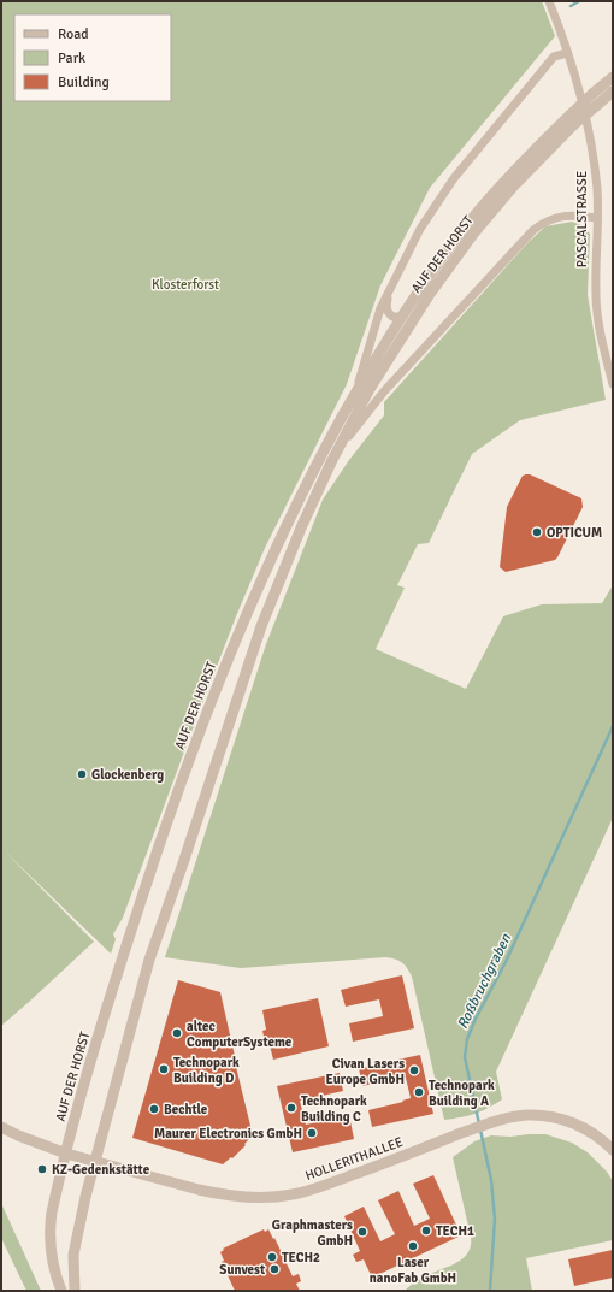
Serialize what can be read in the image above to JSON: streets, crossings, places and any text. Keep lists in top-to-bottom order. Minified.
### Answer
{"streets":{"street":["PASCALSTRASSE","AUF DER HORST","HOLLERITHALLEE"]},"crossings":[["PASCALSTRASSE","AUF DER HORST"],["AUF DER HORST","HOLLERITHALLEE"]],"water":["Roßbruchgraben"],"parks":["Klosterforst"],"places":["OPTICUM","Glockenberg","altec ComputerSysteme","Technopark Building D","Civan Lasers Europe GmbH","Technopark Building A","Technopark Building C","Bechtle","Maurer Electronics GmbH","KZ-Gedenkstätte","TECH1","Graphmasters GmbH","Laser nanoFab GmbH","TECH2","Sunvest"],"legend":["Road","Park","Building"]}
